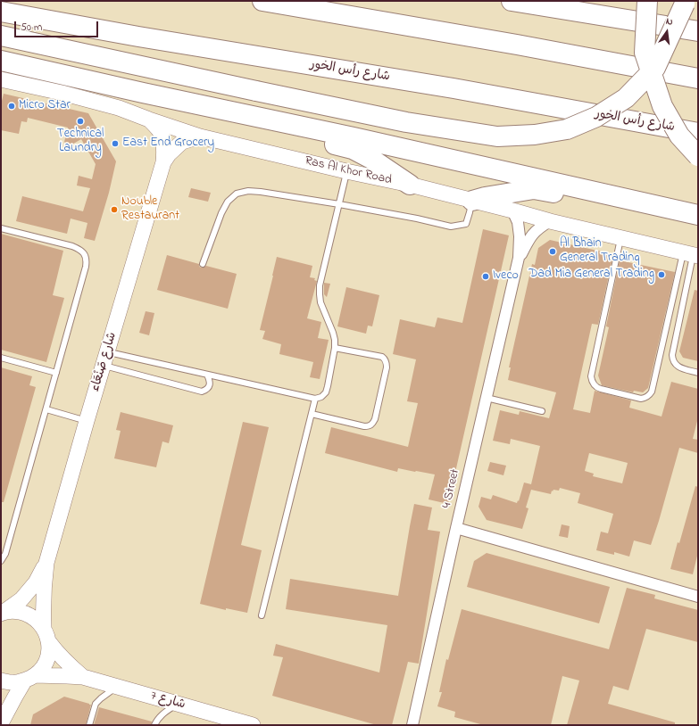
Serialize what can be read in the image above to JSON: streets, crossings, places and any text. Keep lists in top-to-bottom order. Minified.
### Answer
{"streets":{"highway":["شارع رأس الخور"],"street":["Ras Al Khor Road","شارع صَنْعَاء","4 Street","شارع 7"]},"crossings":[["Ras Al Khor Road","شارع صَنْعَاء"],["Ras Al Khor Road","4 Street"],["شارع صَنْعَاء","شارع 7"]],"places":["Micro Star","Technical Laundry","East End Grocery","Nouble Restaurant","Al Bhain General Trading","Dad Mia General Trading","Iveco"],"scale_bar":"50 m","north":"top"}
